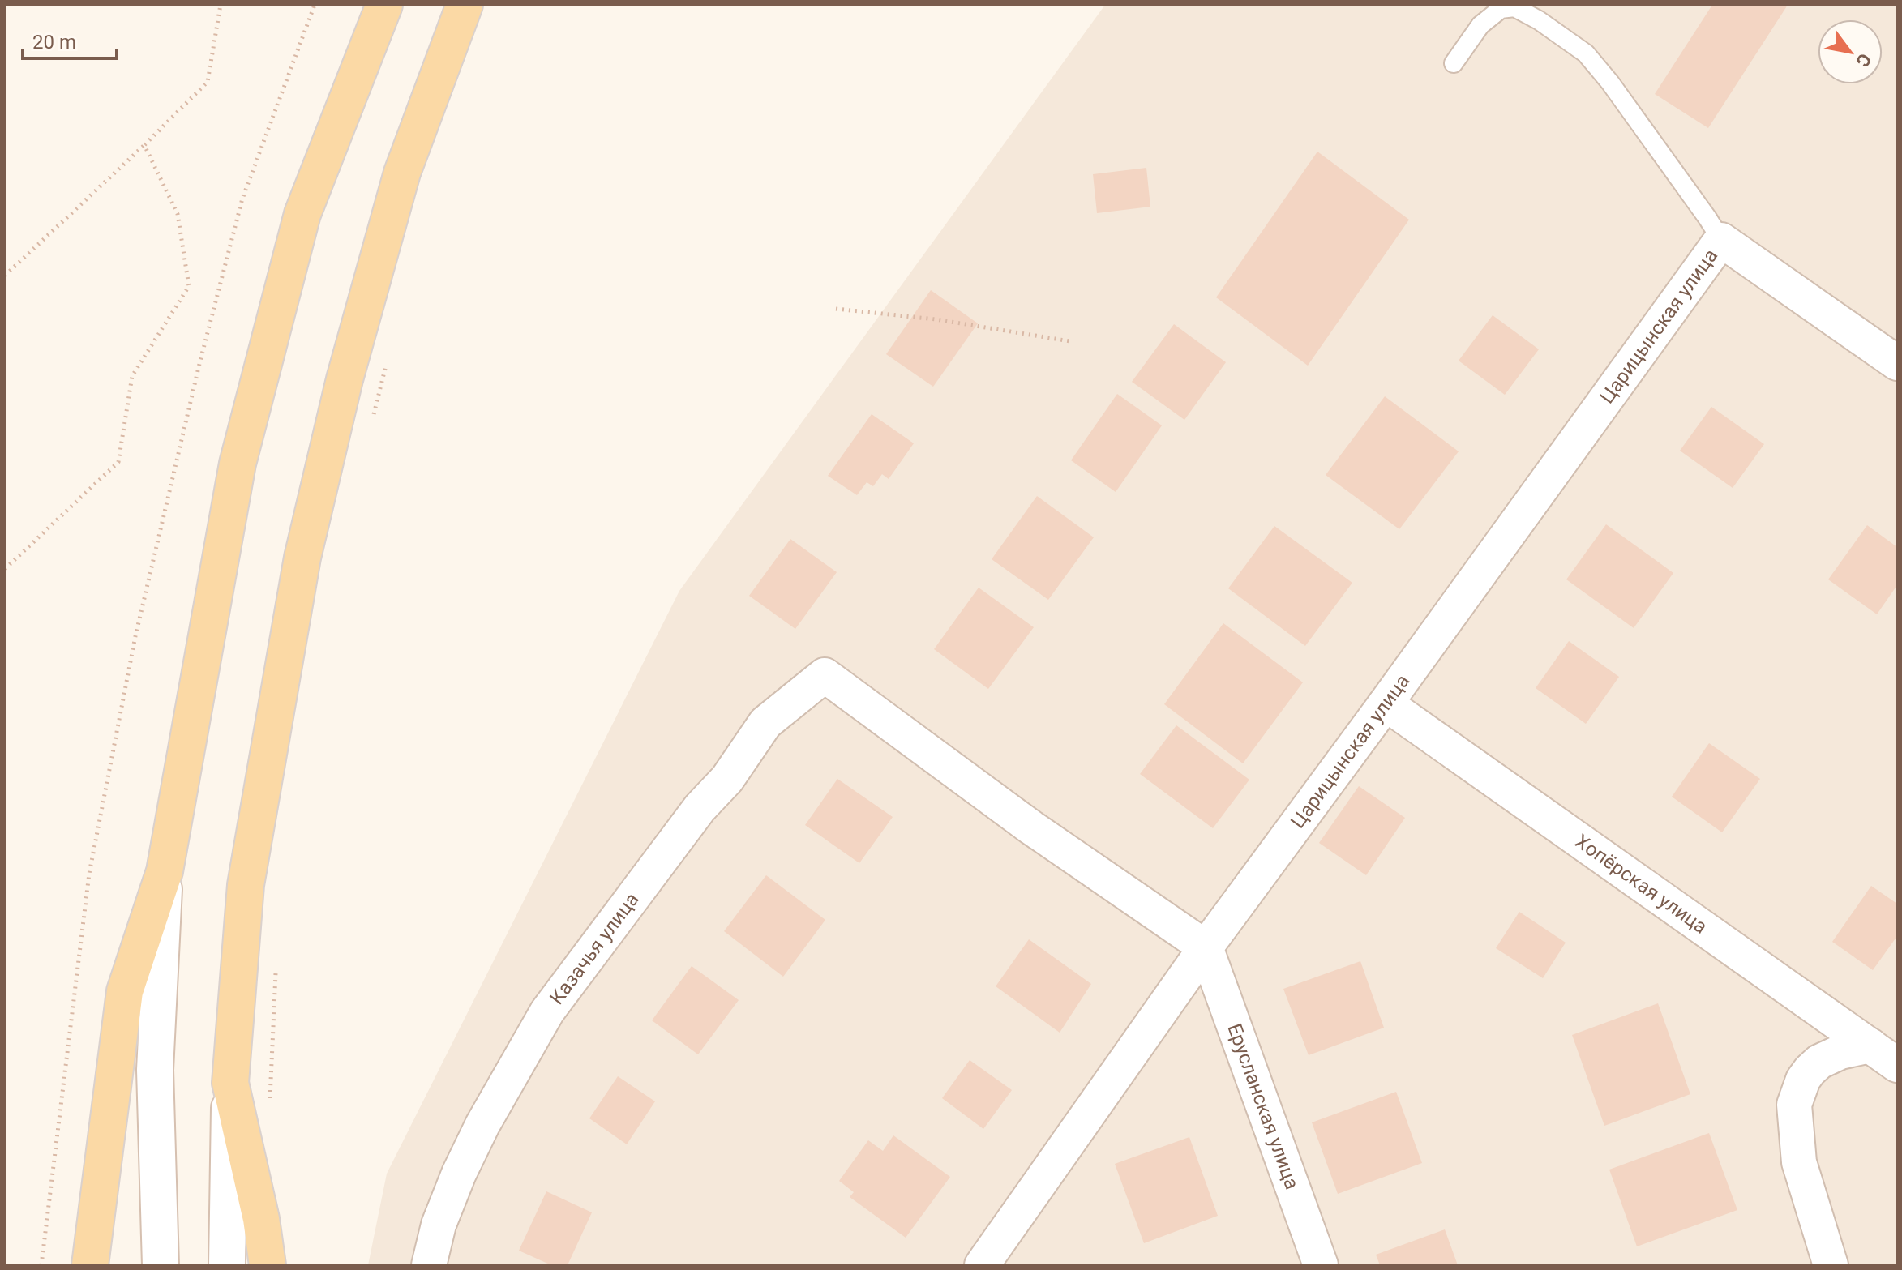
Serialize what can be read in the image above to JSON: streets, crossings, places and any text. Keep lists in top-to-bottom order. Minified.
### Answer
{"streets":{"street":["Царицынская улица","Хопёрская улица","Казачья улица","Ерусланская улица"]},"crossings":[["Царицынская улица","Хопёрская улица"],["Царицынская улица","Казачья улица"],["Царицынская улица","Ерусланская улица"],["Казачья улица","Ерусланская улица"]],"scale_bar":"20 m","north":"bottom right"}
